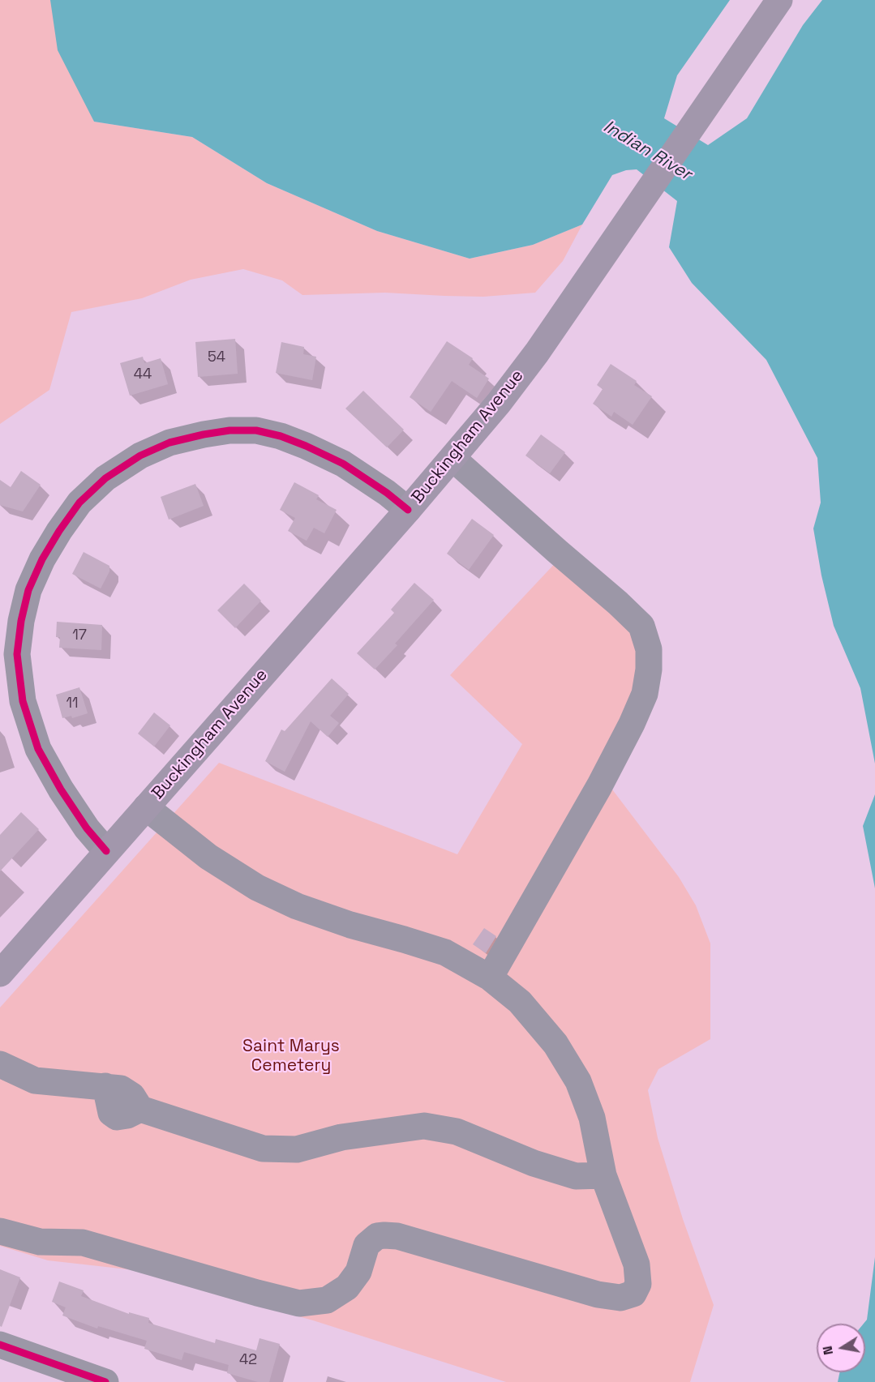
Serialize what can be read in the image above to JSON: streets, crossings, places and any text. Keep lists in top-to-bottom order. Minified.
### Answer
{"streets":{"main road":["Buckingham Avenue"]},"water":["Indian River"],"parks":["Saint Marys Cemetery"],"house_numbers":["54","44","17","11","42"],"north":"left"}
